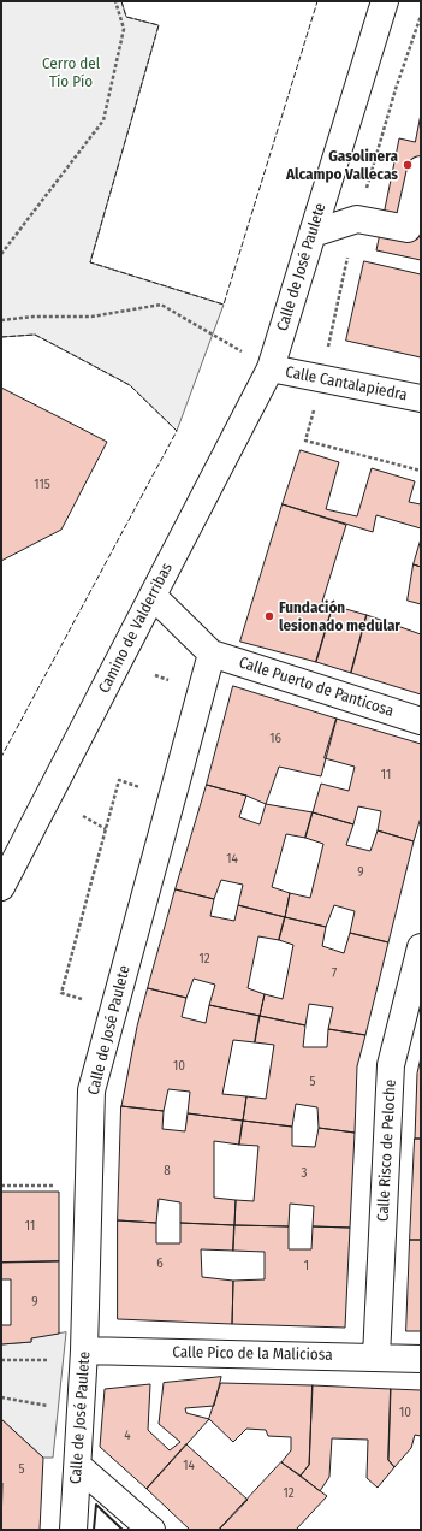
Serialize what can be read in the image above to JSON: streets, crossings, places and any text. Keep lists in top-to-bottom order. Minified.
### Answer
{"streets":{"street":["Calle de José Paulete","Calle Cantalapiedra","Camino de Valderribas","Calle Puerto de Panticosa","Calle Risco de Peloche","Calle Pico de la Maliciosa"]},"crossings":[["Calle de José Paulete","Calle Cantalapiedra"],["Calle de José Paulete","Camino de Valderribas"],["Calle de José Paulete","Calle Puerto de Panticosa"],["Calle de José Paulete","Calle Pico de la Maliciosa"],["Calle Cantalapiedra","Camino de Valderribas"],["Calle Risco de Peloche","Calle Pico de la Maliciosa"]],"parks":["Cerro del Tío Pío"],"places":["Gasolinera Alcampo Vallecas","Fundación lesionado medular"],"house_numbers":["115","16","11","14","9","12","7","10","5","8","3","11","6","1","9","10","4","14","5","12"]}
